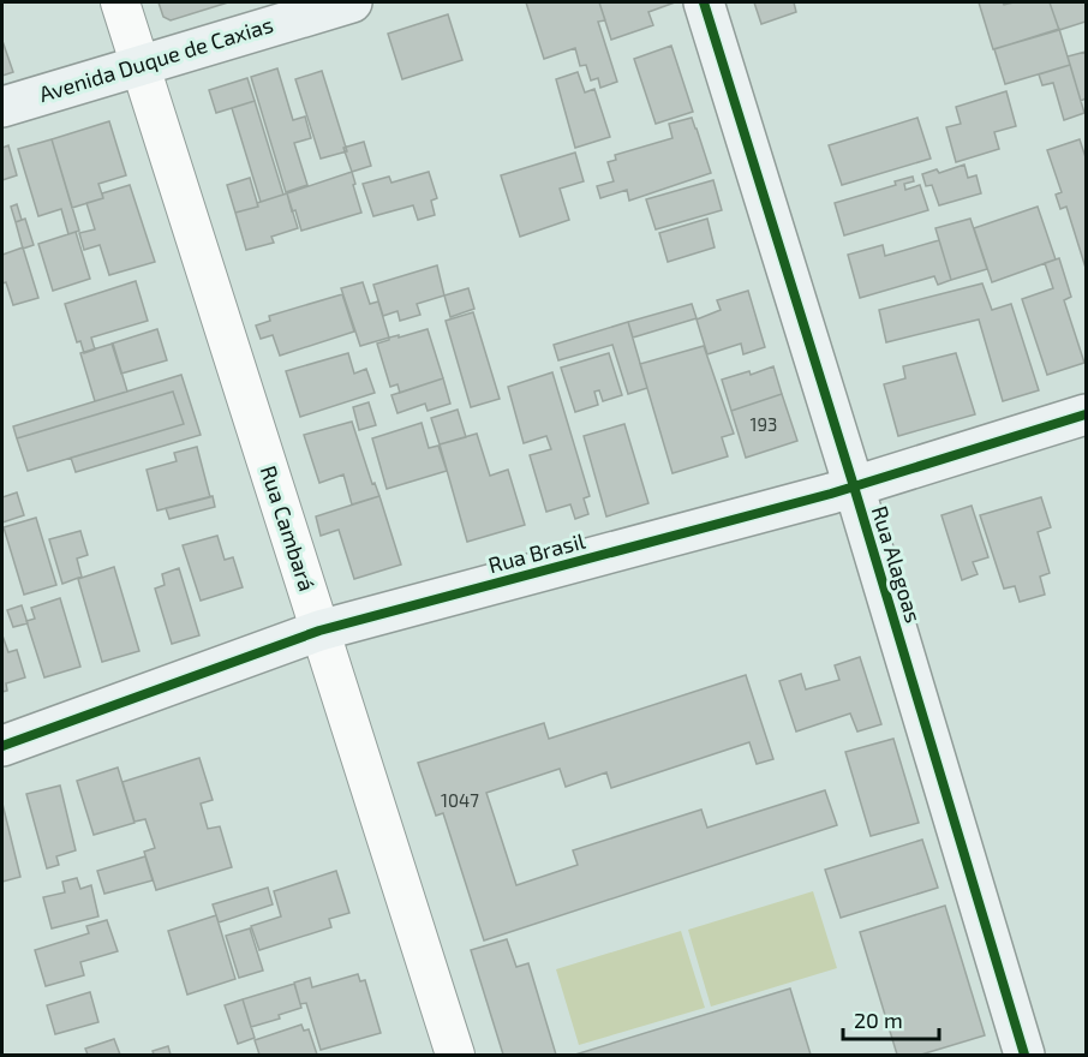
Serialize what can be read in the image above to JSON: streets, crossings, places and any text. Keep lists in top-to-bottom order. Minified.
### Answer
{"streets":{"street":["Avenida Duque de Caxias","Rua Cambará","Rua Brasil","Rua Alagoas"]},"crossings":[["Avenida Duque de Caxias","Rua Cambará"],["Rua Cambará","Rua Brasil"],["Rua Brasil","Rua Alagoas"]],"house_numbers":["193","1047"],"scale_bar":"20 m"}
